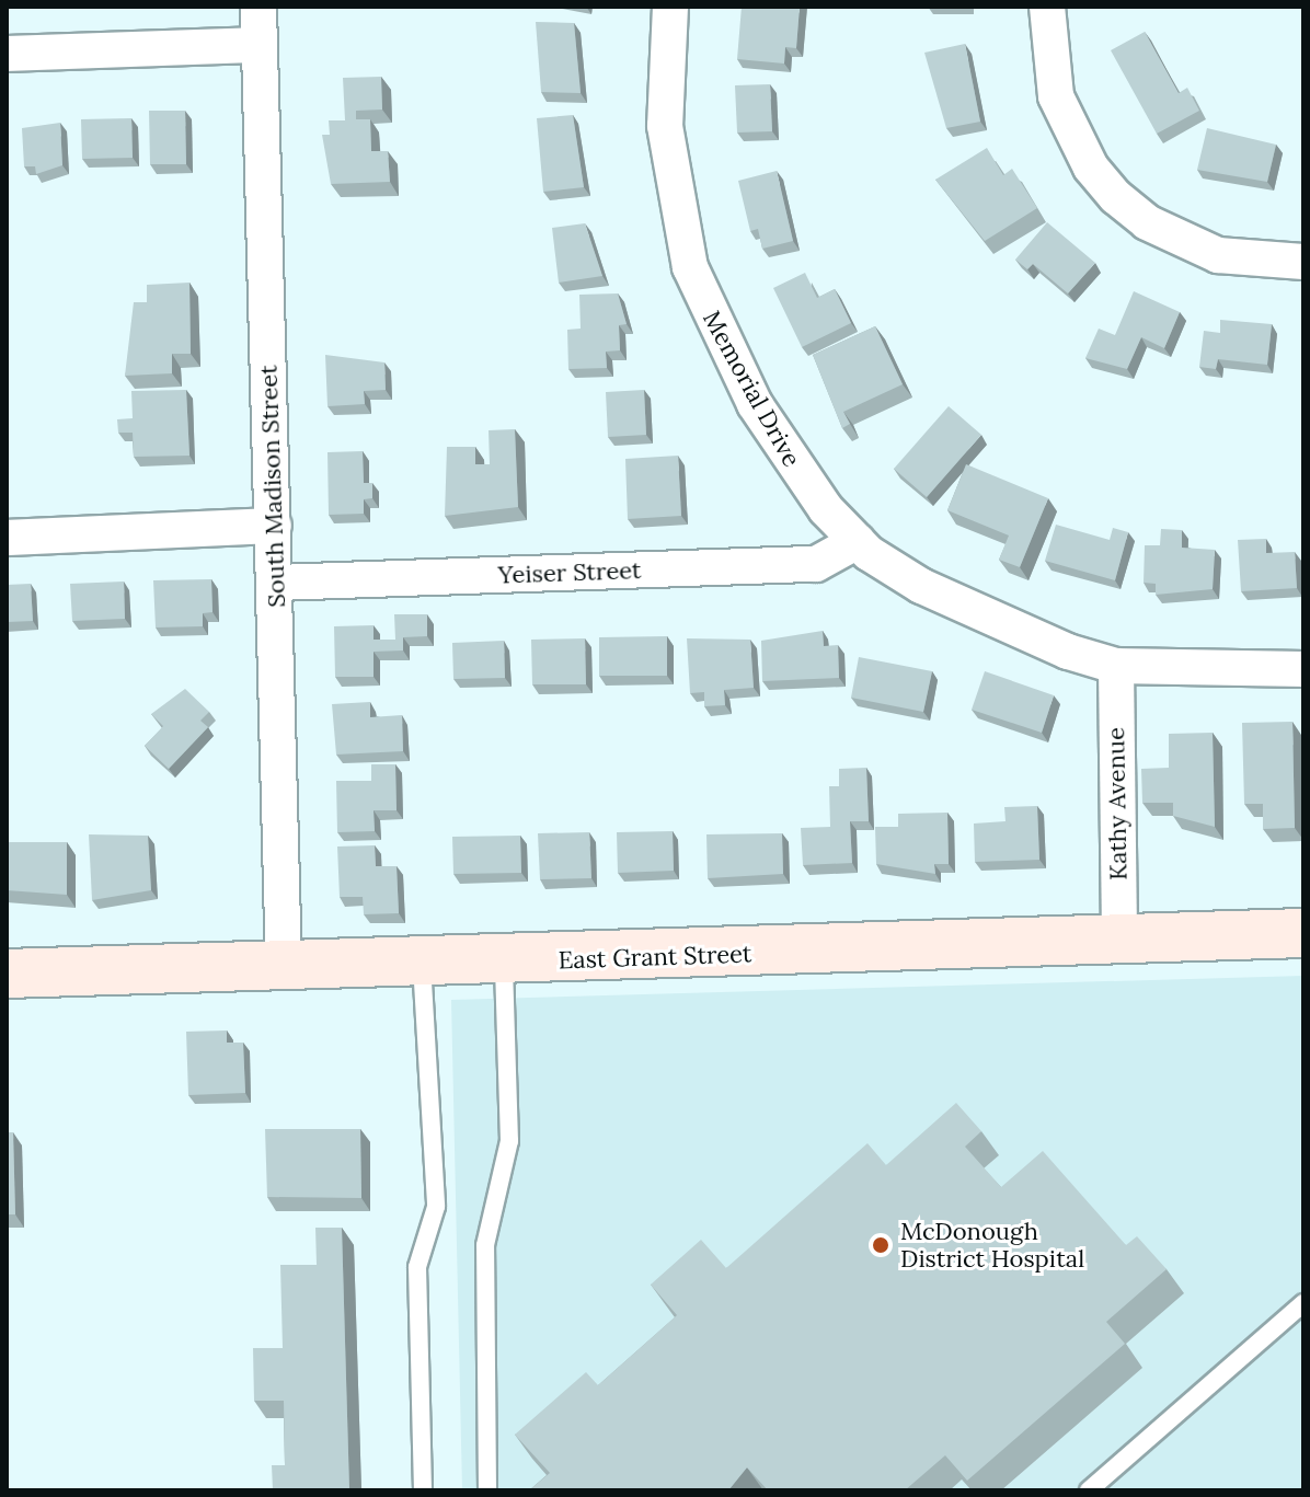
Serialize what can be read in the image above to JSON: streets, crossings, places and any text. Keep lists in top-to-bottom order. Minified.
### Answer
{"streets":{"main road":["East Grant Street"],"street":["Memorial Drive","South Madison Street","Yeiser Street","Kathy Avenue"]},"crossings":[["Memorial Drive","Yeiser Street"],["Memorial Drive","Kathy Avenue"],["South Madison Street","Yeiser Street"],["South Madison Street","East Grant Street"],["Kathy Avenue","East Grant Street"]],"places":["McDonough District Hospital"]}
